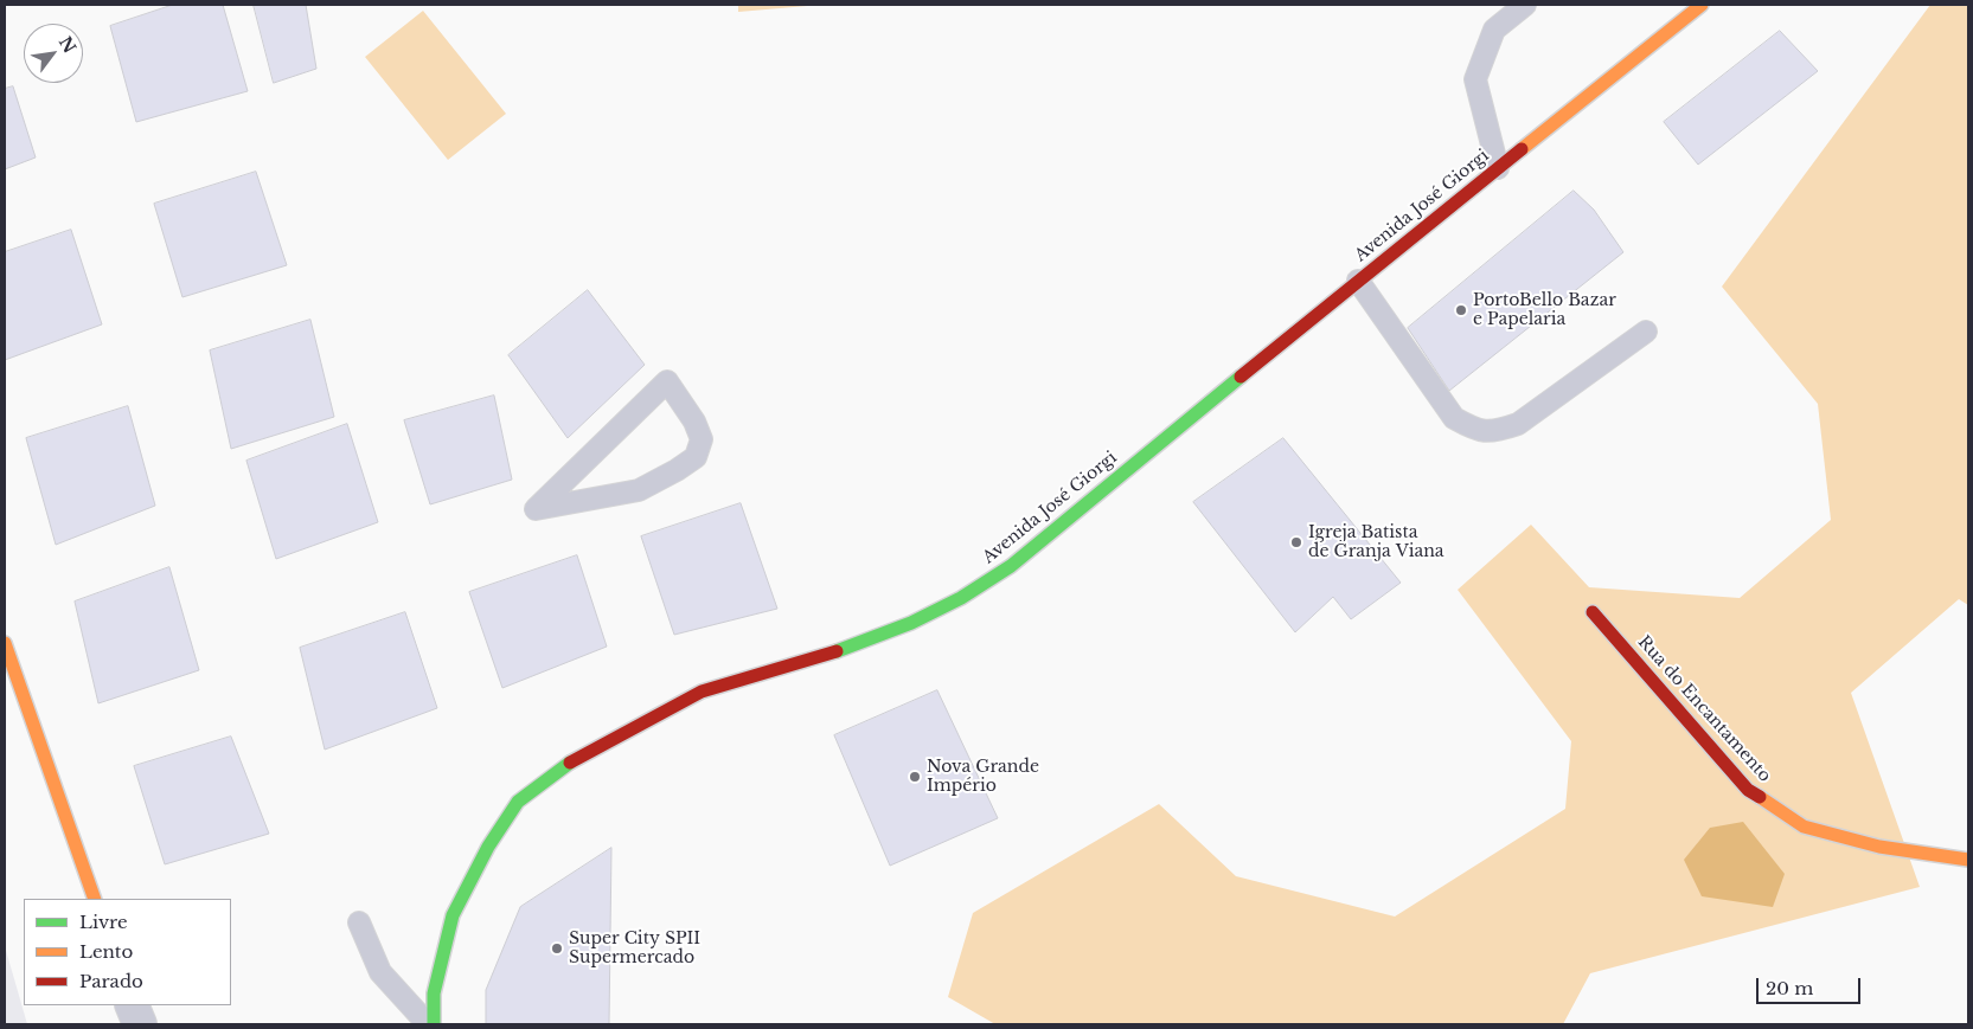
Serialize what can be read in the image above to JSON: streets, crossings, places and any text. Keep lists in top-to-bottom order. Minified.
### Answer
{"streets":{"street":["Avenida José Giorgi","Rua do Encantamento"]},"places":["PortoBello Bazar e Papelaria","Igreja Batista de Granja Viana","Nova Grande Império","Super City SPII Supermercado"],"legend":["Livre","Lento","Parado"],"scale_bar":"20 m","north":"top right"}
